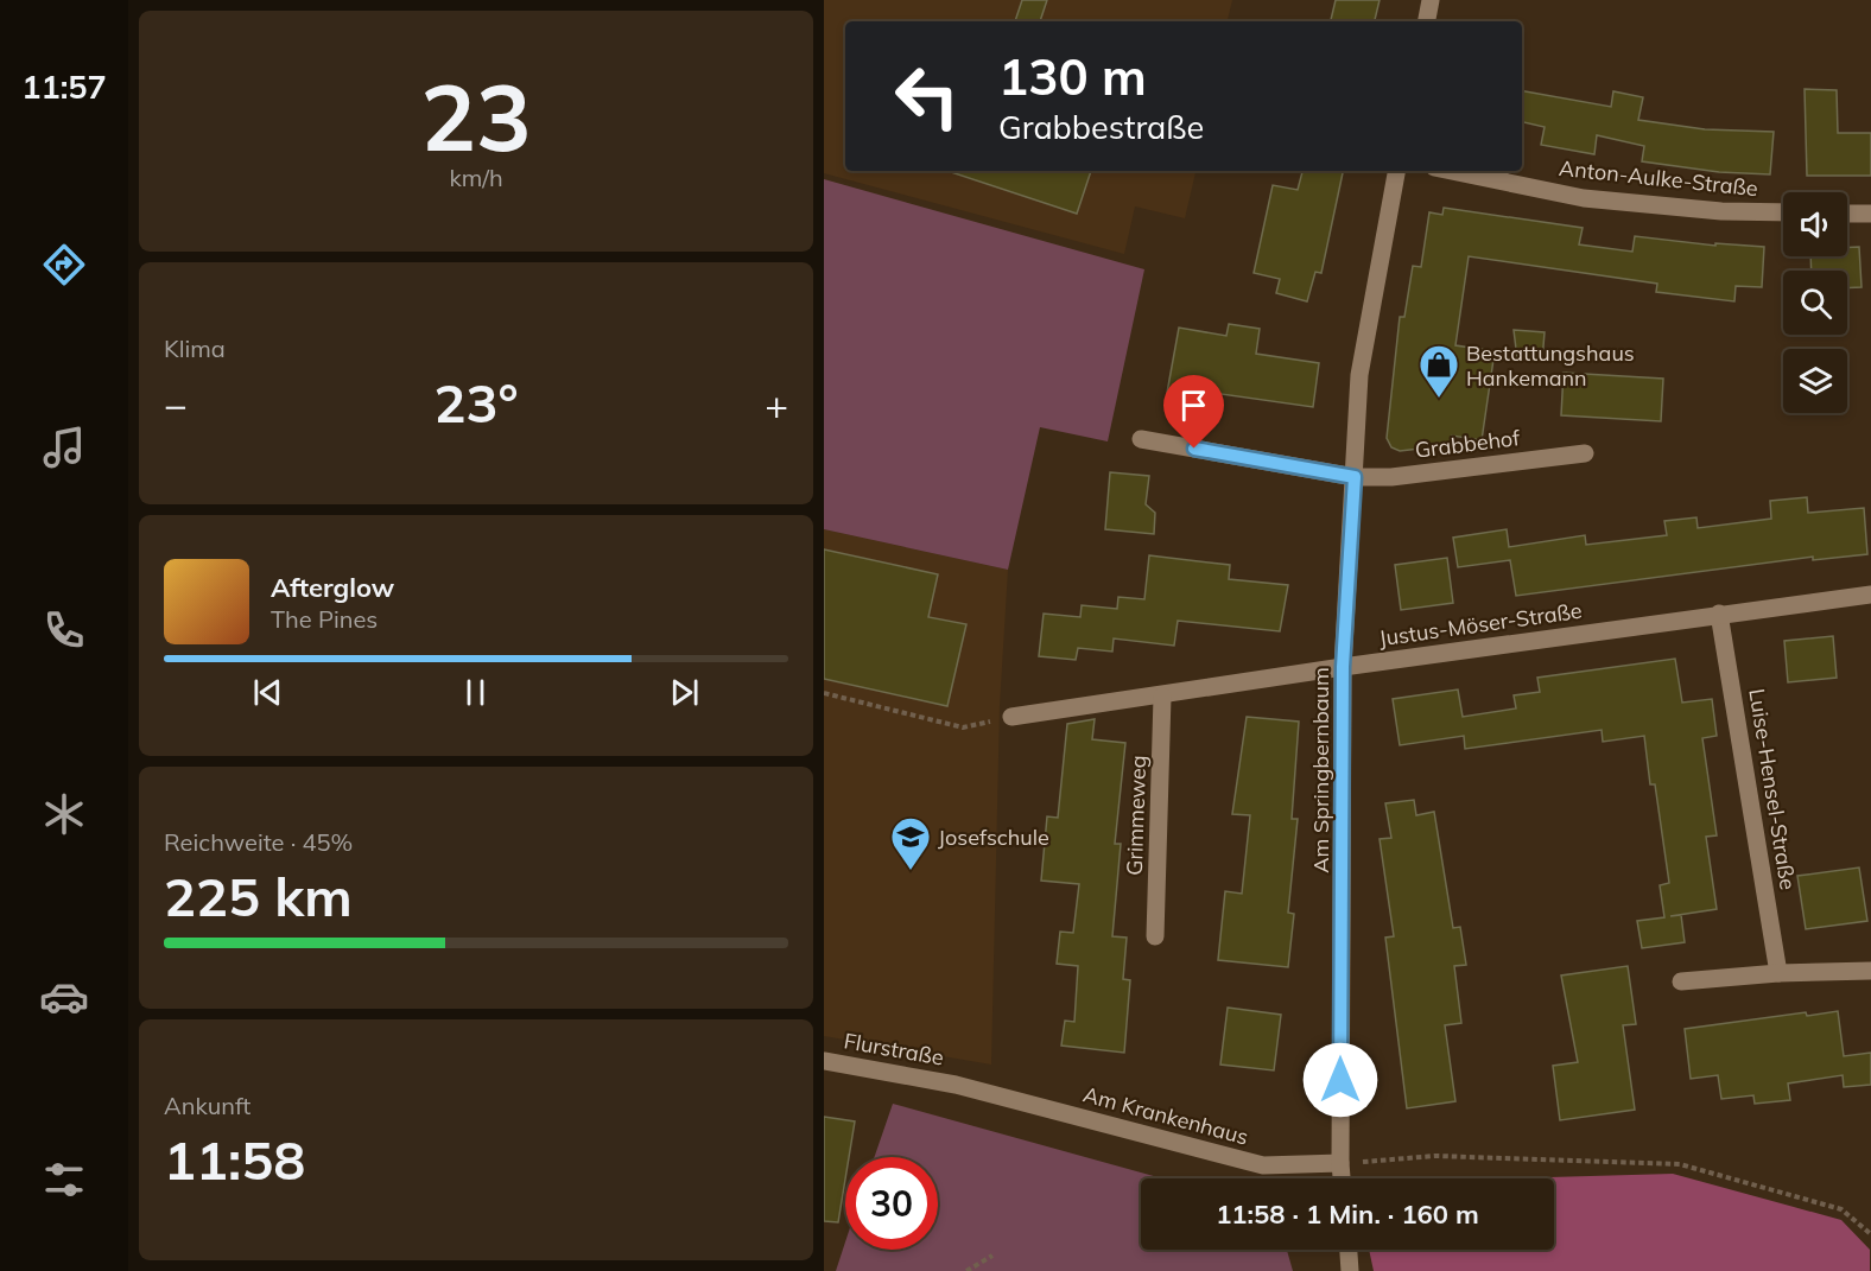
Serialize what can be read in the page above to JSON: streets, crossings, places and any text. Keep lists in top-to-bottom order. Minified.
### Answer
{"streets":{"street":["Anton-Aulke-Straße","Grabbehof","Justus-Möser-Straße","Am Springbernbaum","Luise-Hensel-Straße","Grimmeweg","Flurstraße","Am Krankenhaus"]},"crossings":[["Grabbehof","Am Springbernbaum"],["Justus-Möser-Straße","Am Springbernbaum"],["Justus-Möser-Straße","Luise-Hensel-Straße"],["Justus-Möser-Straße","Grimmeweg"],["Am Springbernbaum","Am Krankenhaus"],["Flurstraße","Am Krankenhaus"]],"places":{"shop":["Bestattungshaus Hankemann"],"school or university":["Josefschule"]},"page":{"tabs":"11:57","tile":[["23","km/h"],"Klima",["Reichweite · 45%","225 km"],["Ankunft","11:58"]],"turn":["130 m","Grabbestraße"],"heat":["−","23°","+"],"song":["Afterglow","The Pines"],"limit":"30","trip":"11:58 · 1 Min. · 160 m"}}
